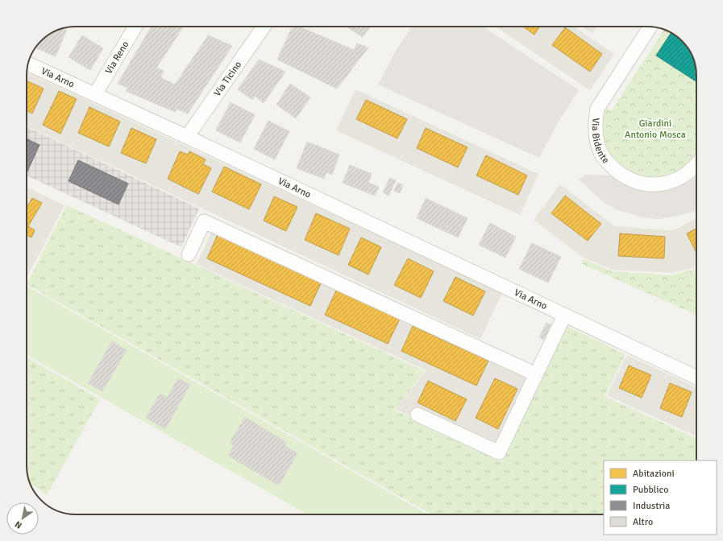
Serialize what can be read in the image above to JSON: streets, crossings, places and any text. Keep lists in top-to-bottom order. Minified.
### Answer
{"streets":{"street":["Via Reno","Via Arno","Via Ticino","Via Bidente"]},"crossings":[["Via Reno","Via Arno"],["Via Arno","Via Ticino"]],"parks":["Giardini Antonio Mosca"],"legend":["Abitazioni","Pubblico","Industria","Altro"],"north":"bottom left"}
